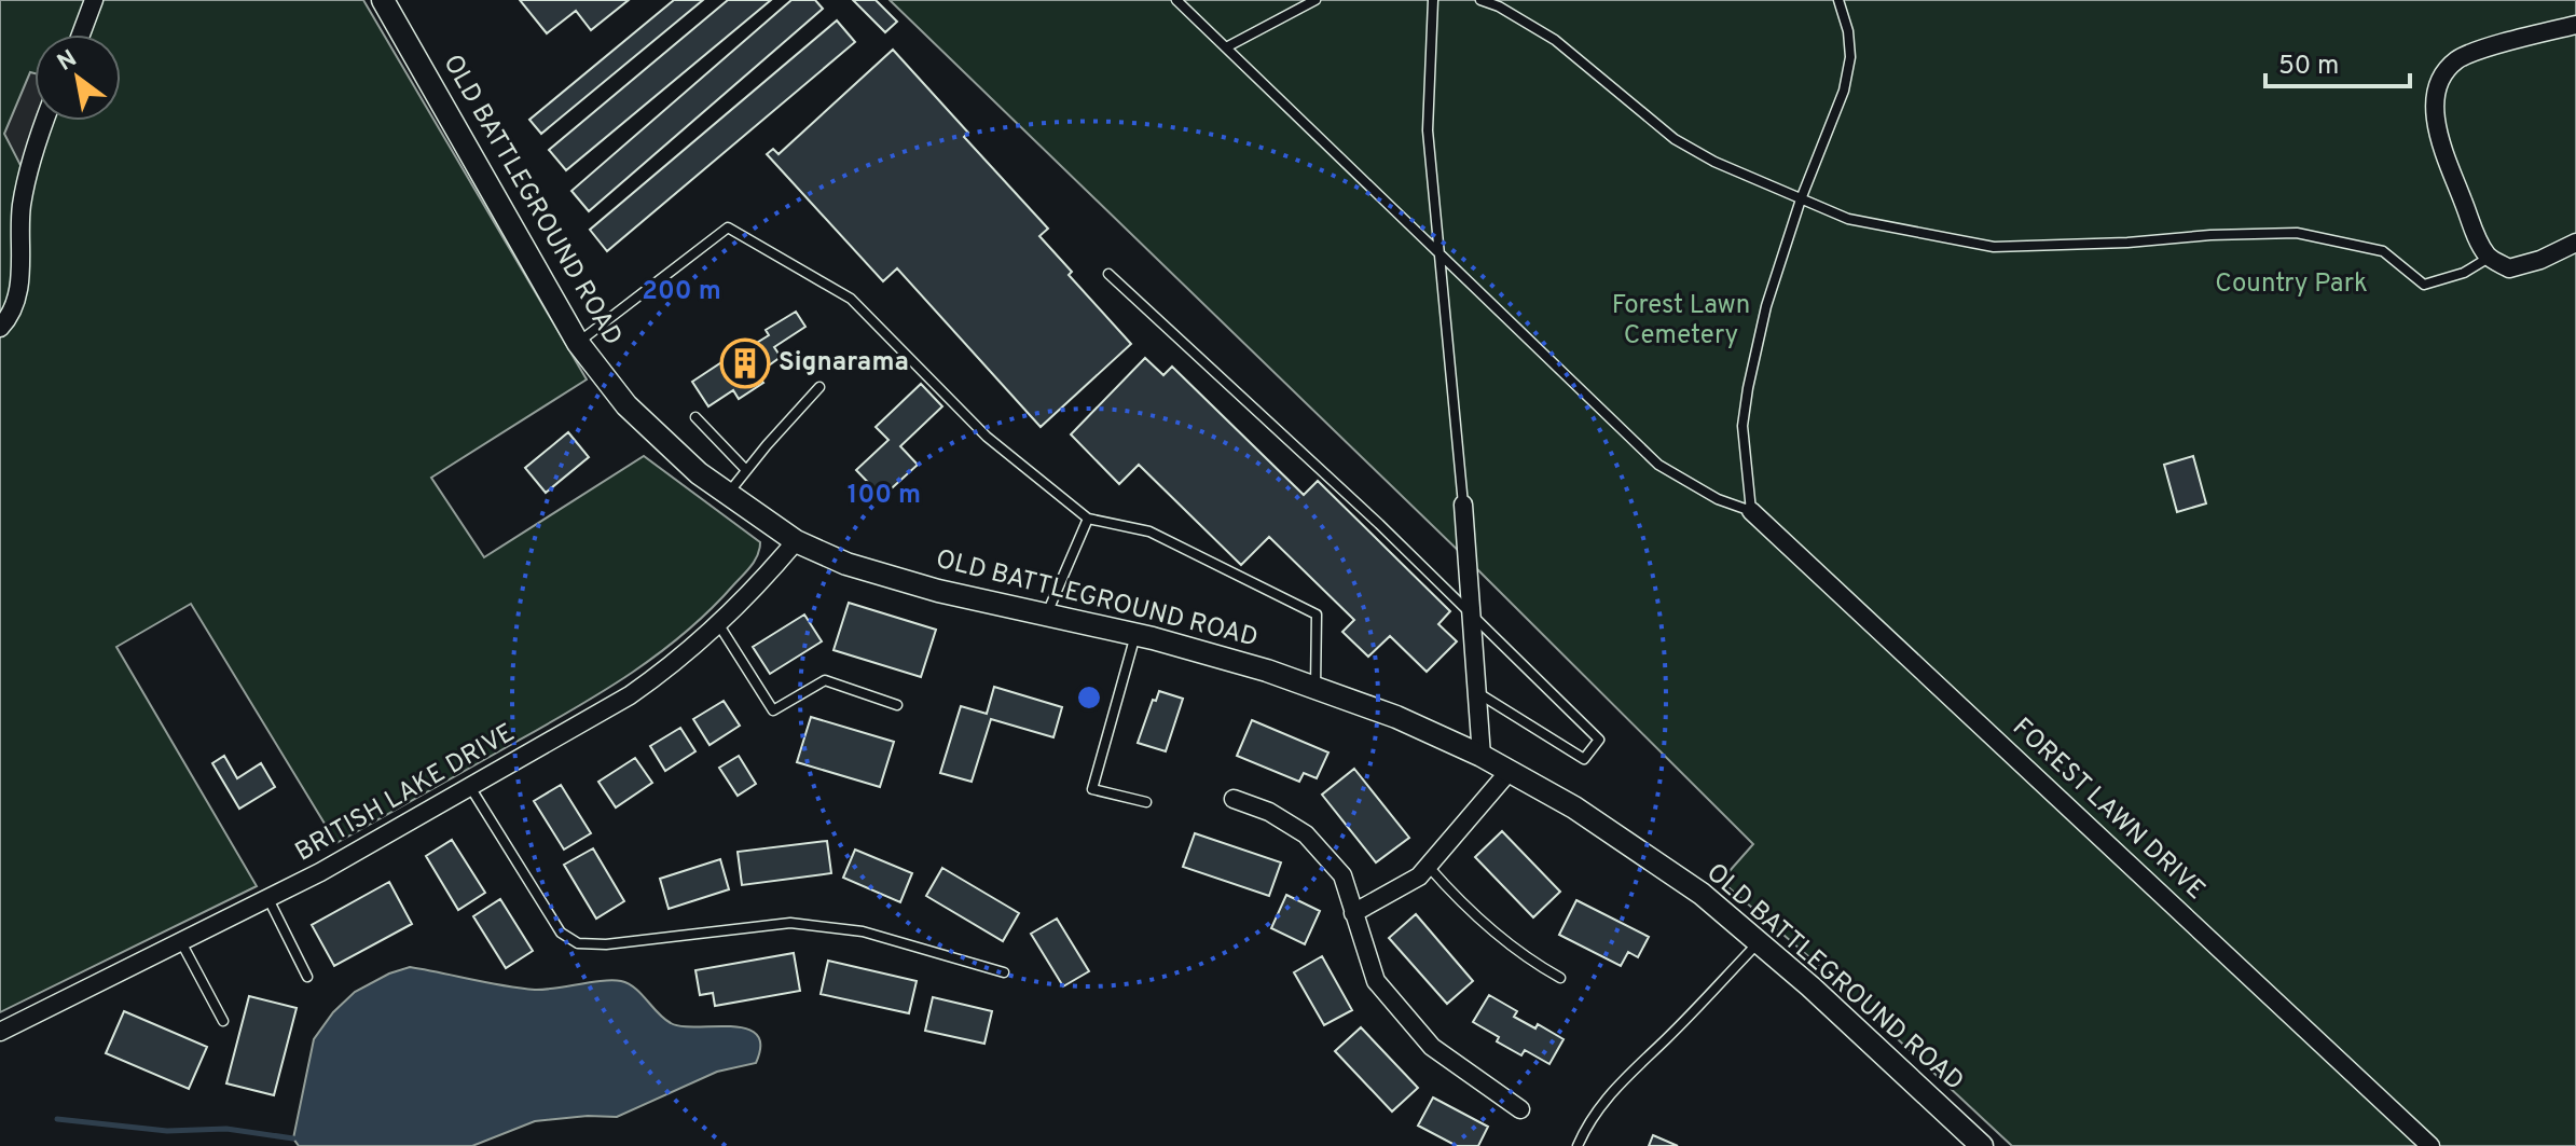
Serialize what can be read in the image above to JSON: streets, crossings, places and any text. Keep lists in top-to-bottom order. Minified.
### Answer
{"streets":{"street":["OLD BATTLEGROUND ROAD","BRITISH LAKE DRIVE","FOREST LAWN DRIVE"]},"crossings":[["OLD BATTLEGROUND ROAD","BRITISH LAKE DRIVE"]],"parks":["Country Park","Forest Lawn Cemetery"],"places":{"building":["Signarama"]},"scale_bar":"50 m","north":"top left","rings":["200 m","100 m"]}
